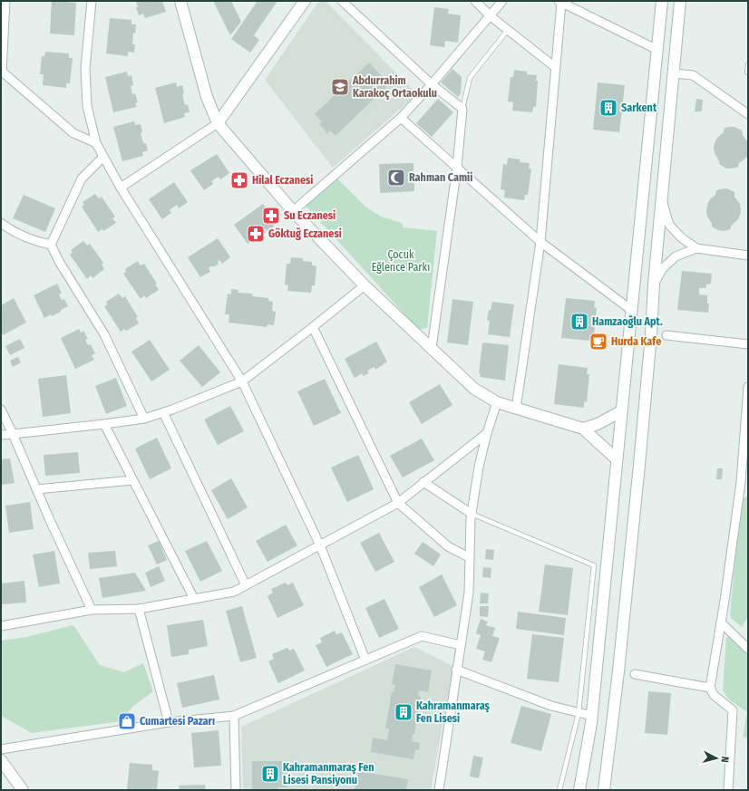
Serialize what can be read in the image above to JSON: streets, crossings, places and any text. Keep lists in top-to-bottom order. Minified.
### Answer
{"parks":["Çocuk Eğlence Parkı"],"places":{"school or university":["Abdurrahim Karakoç Ortaokulu"],"building":["Sarkent","Hamzaoğlu Apt.","Kahramanmaraş Fen Lisesi","Kahramanmaraş Fen Lisesi Pansiyonu"],"mosque":["Rahman Camii"],"pharmacy":["Hilal Eczanesi","Su Eczanesi","Göktuğ Eczanesi"],"cafe":["Hurda Kafe"],"shop":["Cumartesi Pazarı"]},"north":"right"}
